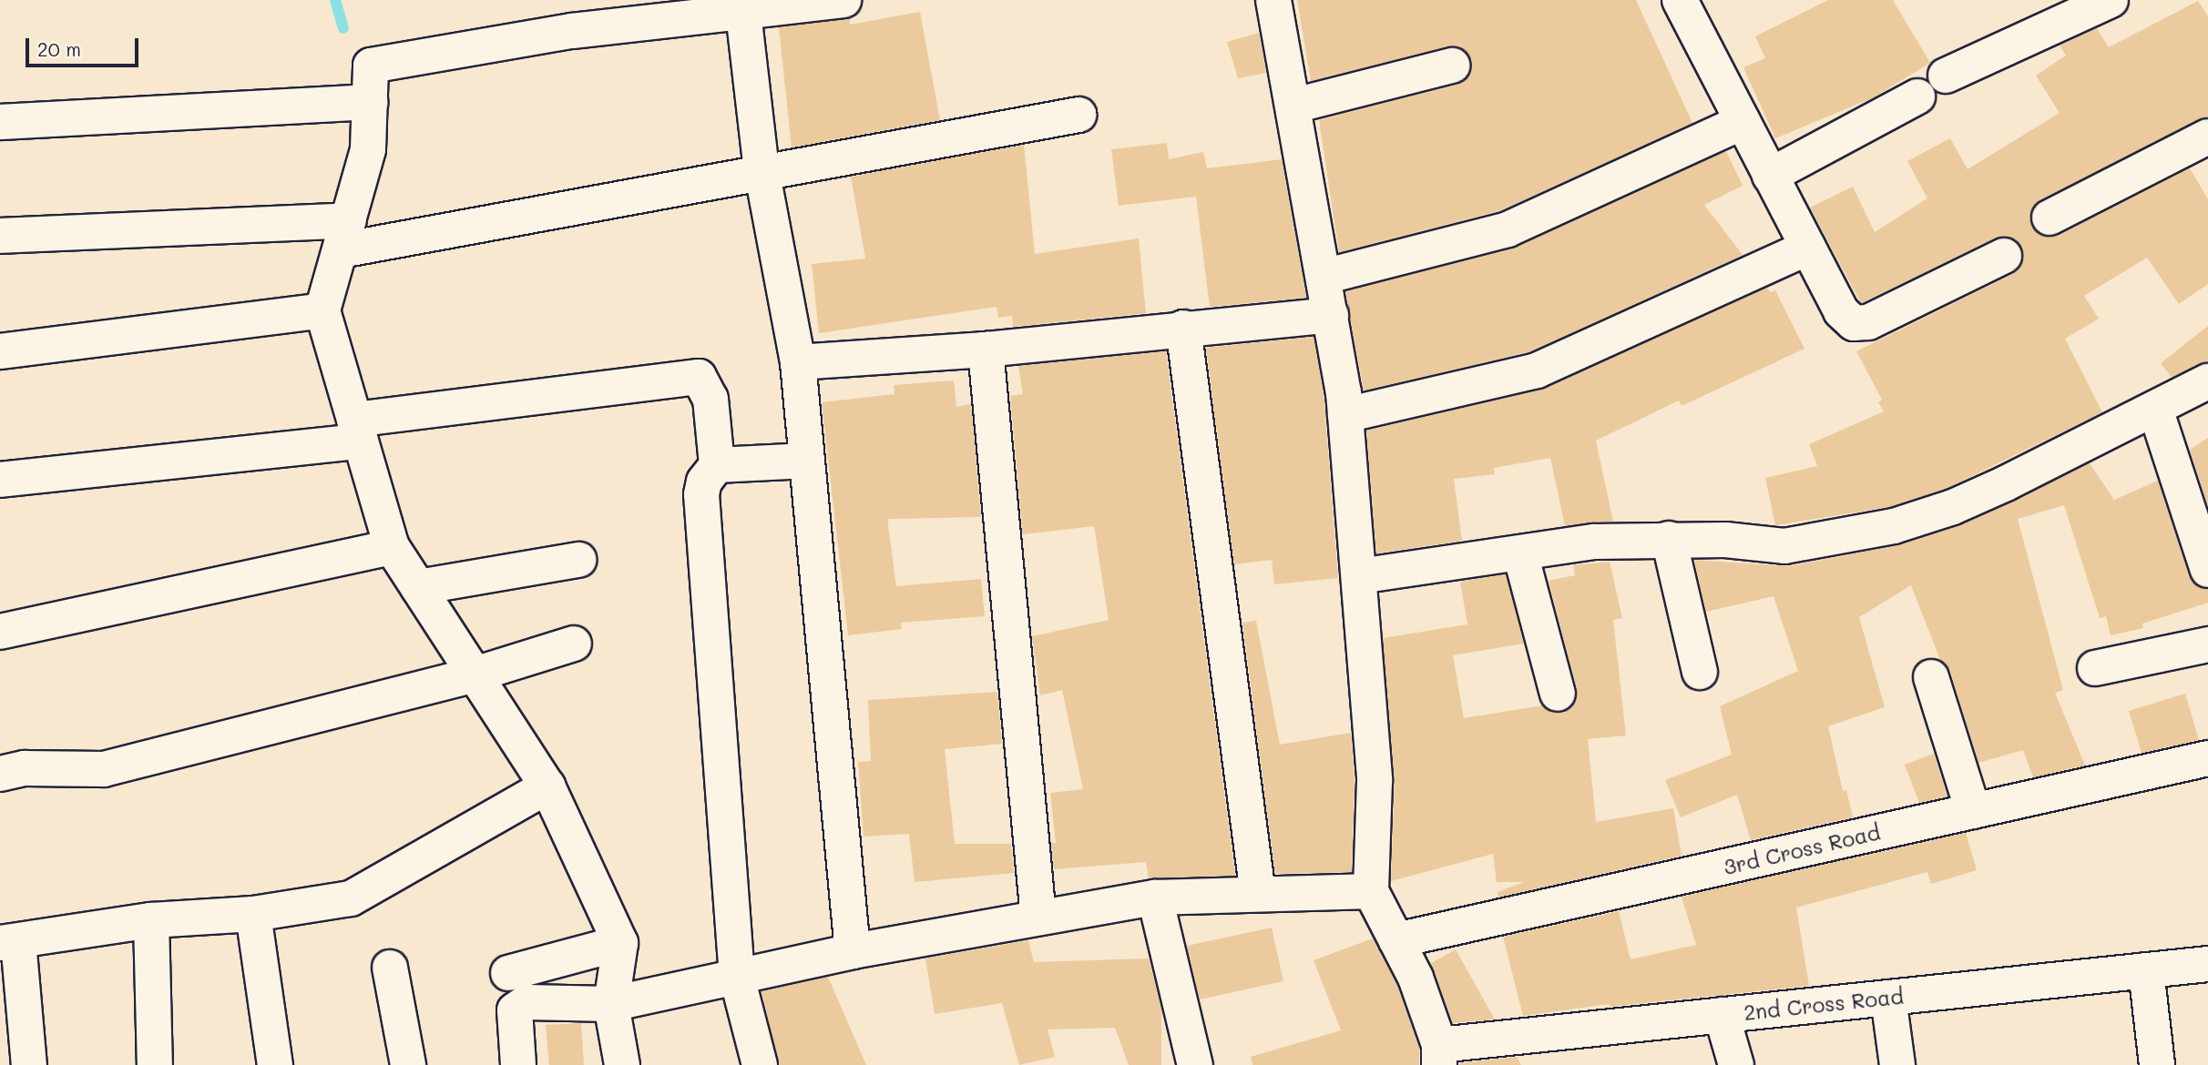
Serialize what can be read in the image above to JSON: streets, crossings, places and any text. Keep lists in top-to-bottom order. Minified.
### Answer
{"streets":{"street":["3rd Cross Road","2nd Cross Road"]},"scale_bar":"20 m"}
